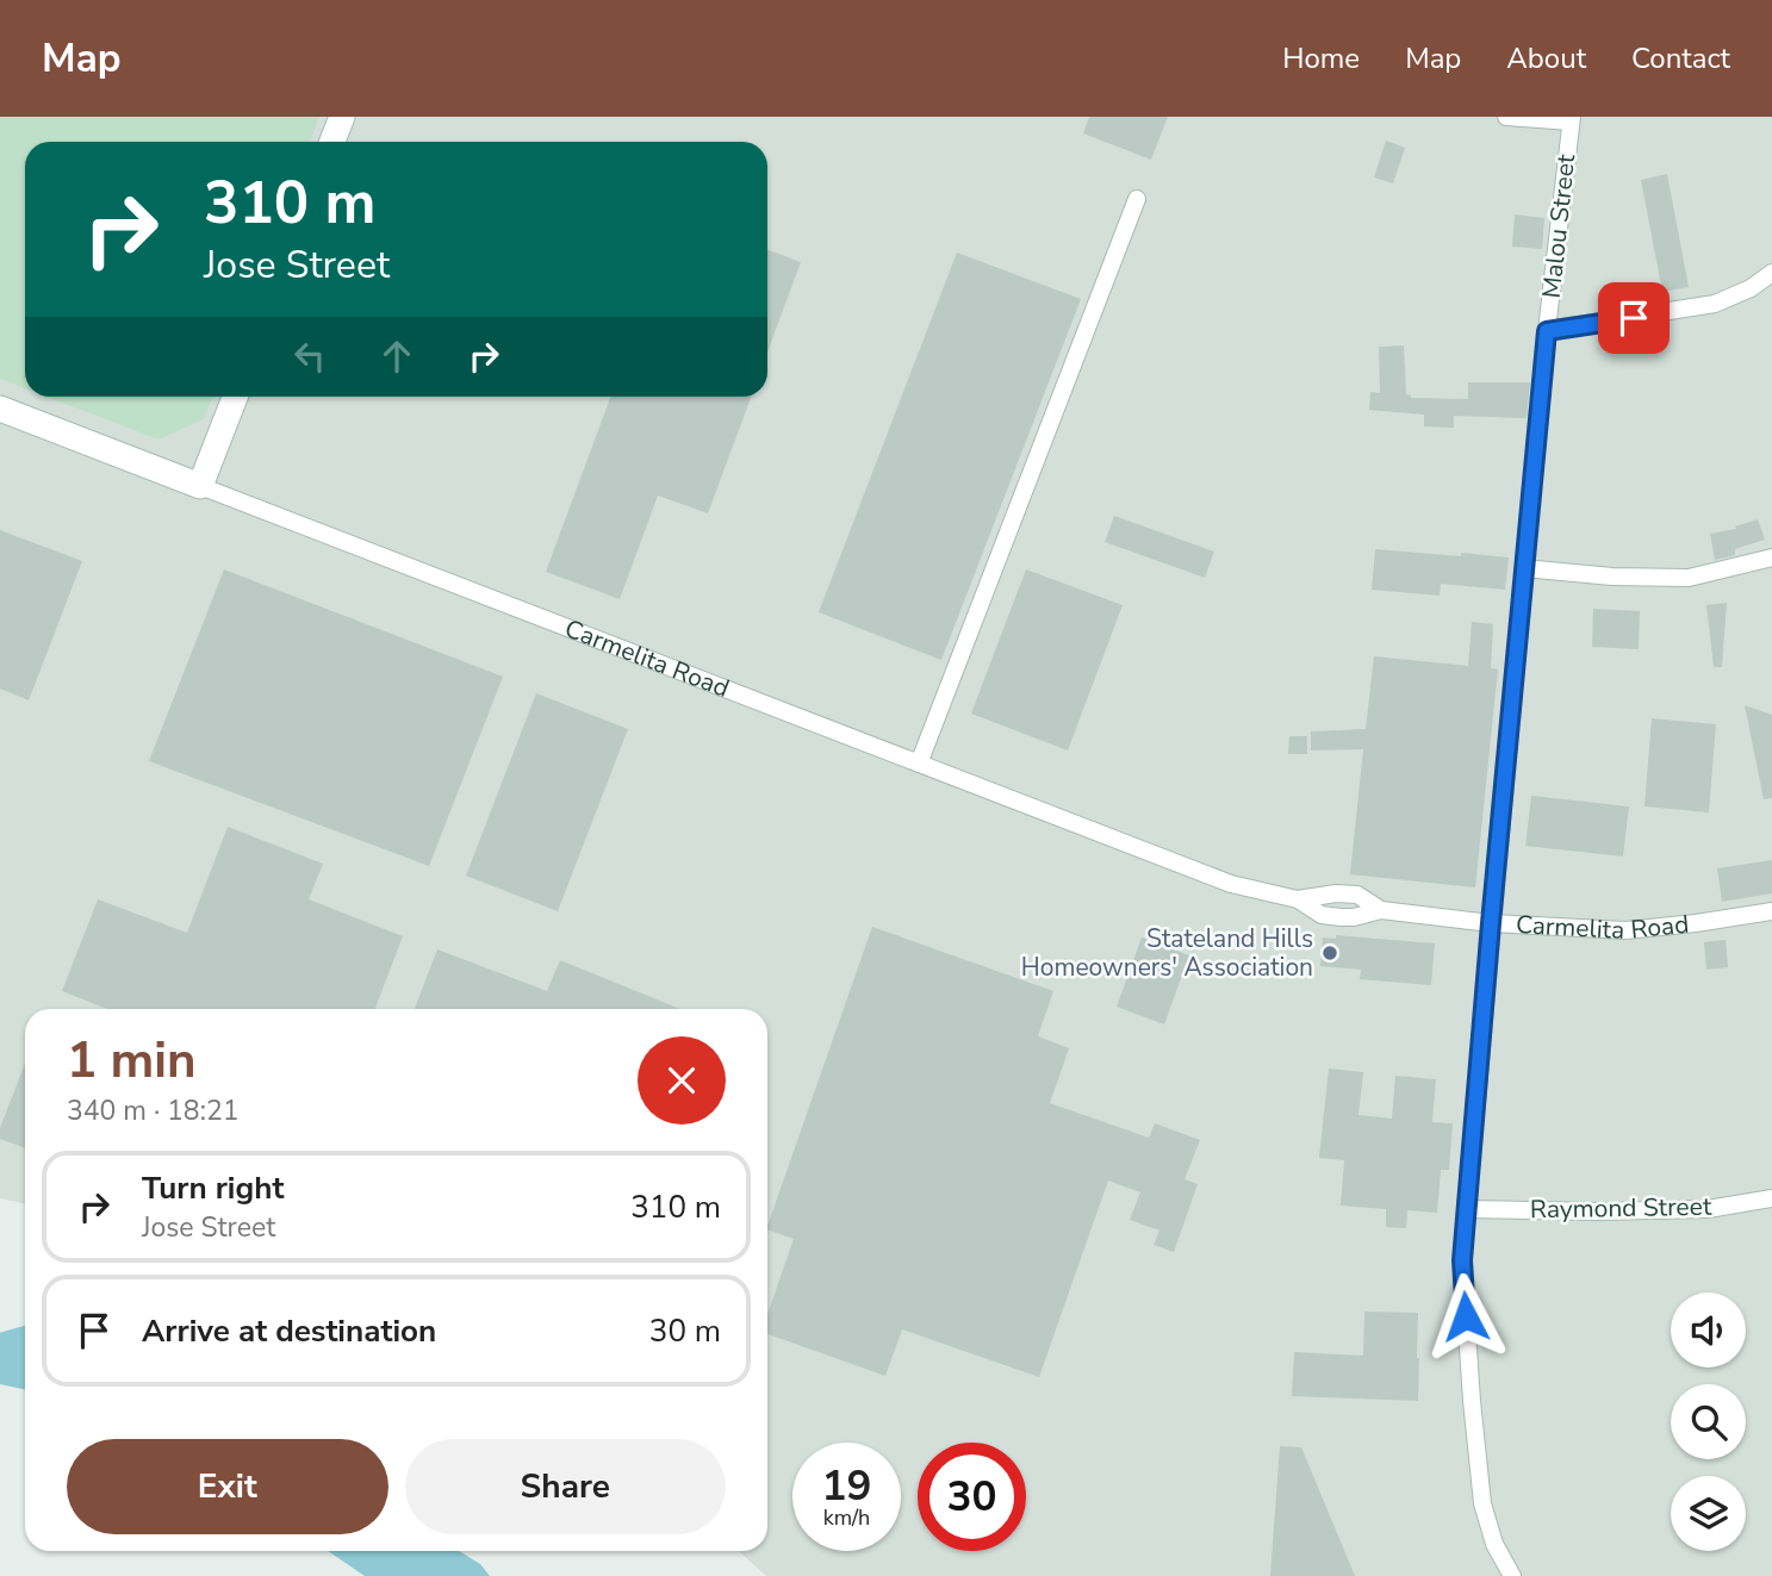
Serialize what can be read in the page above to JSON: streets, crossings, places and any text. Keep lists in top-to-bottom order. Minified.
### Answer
{"streets":{"street":["Malou Street","Carmelita Road","Raymond Street"]},"crossings":[["Malou Street","Carmelita Road"],["Malou Street","Raymond Street"]],"places":["Stateland Hills Homeowners' Association"],"page":{"header":"Map","nav":["Home","Map","About","Contact"],"turn":["310 m","Jose Street"],"heading":["1 min","340 m · 18:21"],"list":[{"name":"Turn right","note":"Jose Street","value":"310 m"},{"name":"Arrive at destination","value":"30 m"}],"buttons":["Exit","Share"],"speed":"19 km/h","limit":"30"}}
